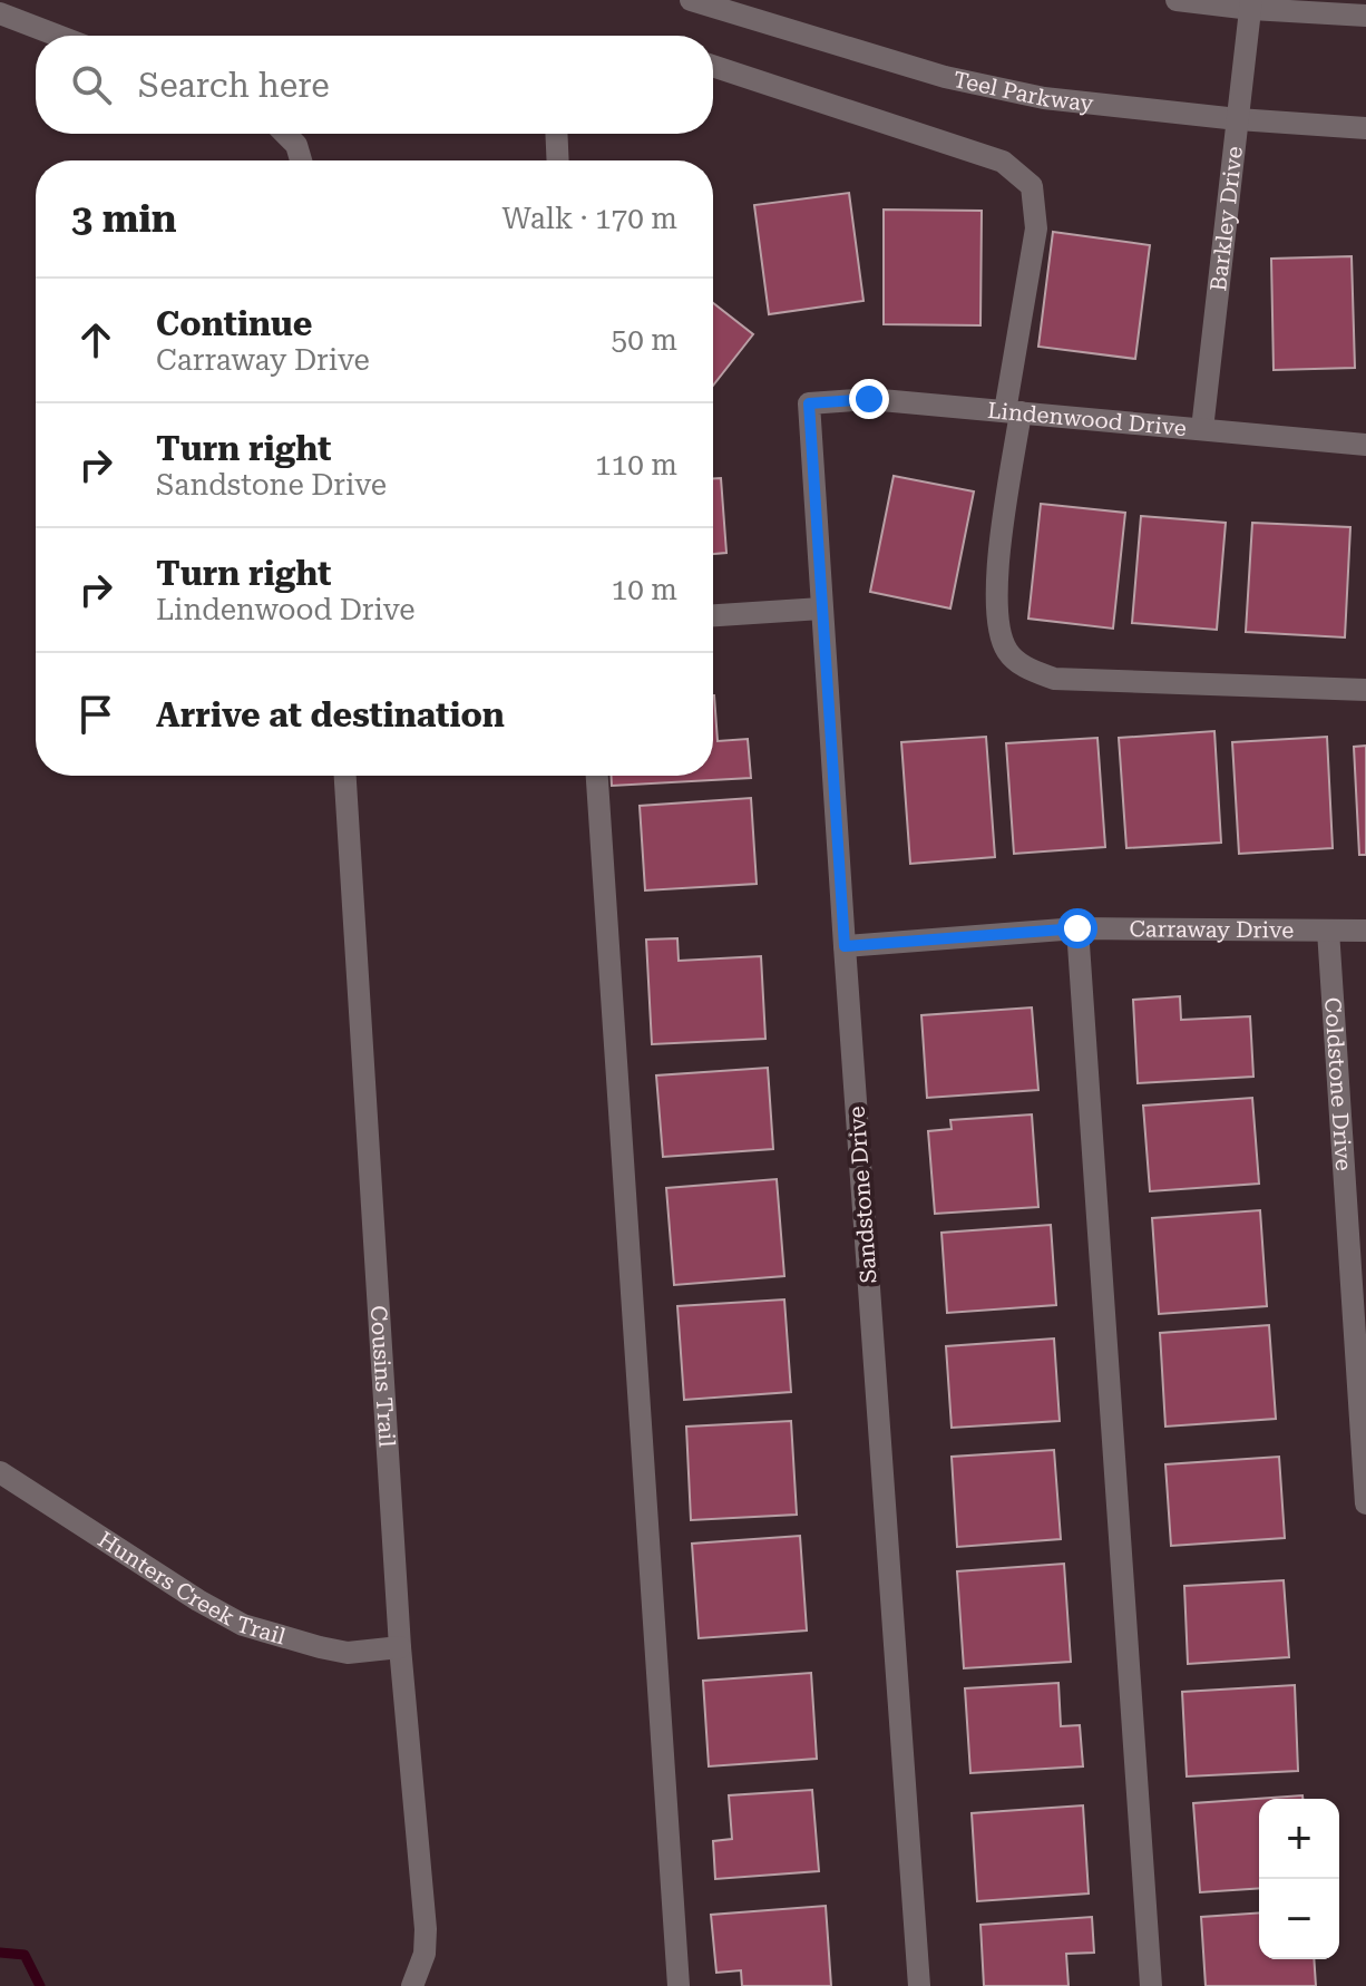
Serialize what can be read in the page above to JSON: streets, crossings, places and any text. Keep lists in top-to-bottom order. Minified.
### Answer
{"streets":{"street":["Teel Parkway","Barkley Drive","Lindenwood Drive","Carraway Drive","Coldstone Drive","Sandstone Drive","Cousins Trail","Hunters Creek Trail"]},"crossings":[["Teel Parkway","Barkley Drive"],["Barkley Drive","Lindenwood Drive"],["Lindenwood Drive","Sandstone Drive"],["Carraway Drive","Coldstone Drive"],["Carraway Drive","Sandstone Drive"],["Cousins Trail","Hunters Creek Trail"]],"page":{"search":"Search here","heading":["3 min","Walk · 170 m"],"list":[["Continue","Carraway Drive","50 m"],["Turn right","Sandstone Drive","110 m"],["Turn right","Lindenwood Drive","10 m"],"Arrive at destination"],"map_buttons":["+","−"]}}
